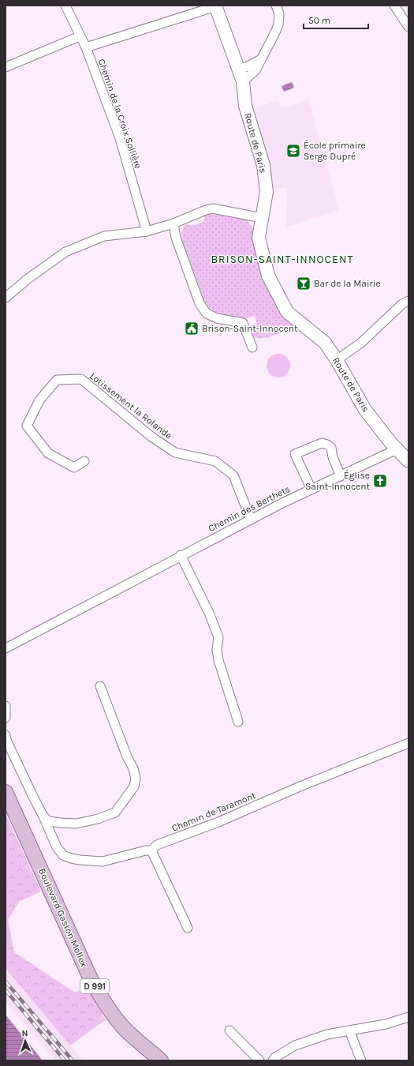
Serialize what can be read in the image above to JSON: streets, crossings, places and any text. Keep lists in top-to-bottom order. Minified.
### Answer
{"streets":{"main road":["Boulevard Gaston Mollex","D 991"],"street":["Chemin de la Croix Sollière","Route de Paris","Lotissement la Rolande","Chemin des Berthets","Chemin de Taramont"]},"crossings":[["Route de Paris","Chemin des Berthets"],["Lotissement la Rolande","Chemin des Berthets"]],"districts":["BRISON-SAINT-INNOCENT"],"places":{"school or university":["École primaire Serge Dupré"],"bar":["Bar de la Mairie"],"public building":["Brison-Saint-Innocent"],"church":["Église Saint-Innocent"]},"scale_bar":"50 m","north":"top"}
